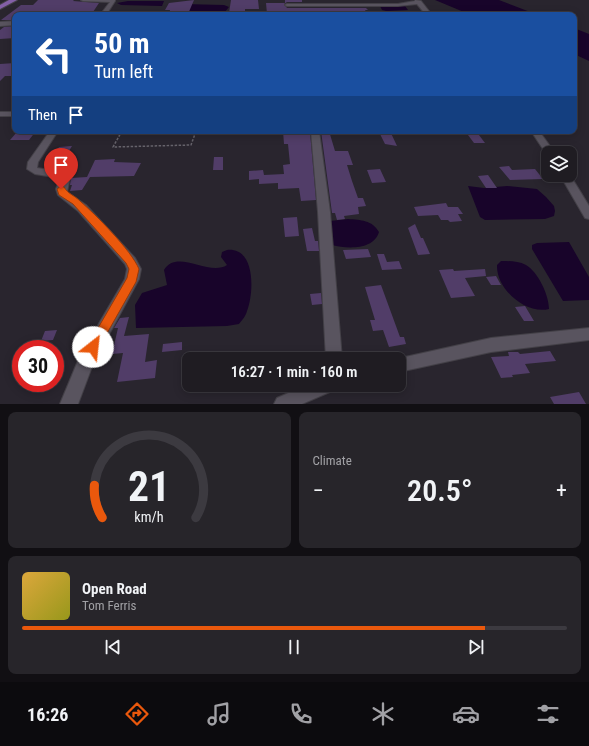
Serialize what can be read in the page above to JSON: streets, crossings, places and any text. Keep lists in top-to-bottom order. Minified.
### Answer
{"page":{"turn":["50 m","Turn left"],"then":"Then","limit":"30","trip":"16:27 · 1 min · 160 m","tile":"Climate","heat":["−","20.5°","+"],"song":["Open Road","Tom Ferris"],"tabs":"16:26","gauge":["21","km/h"]}}
